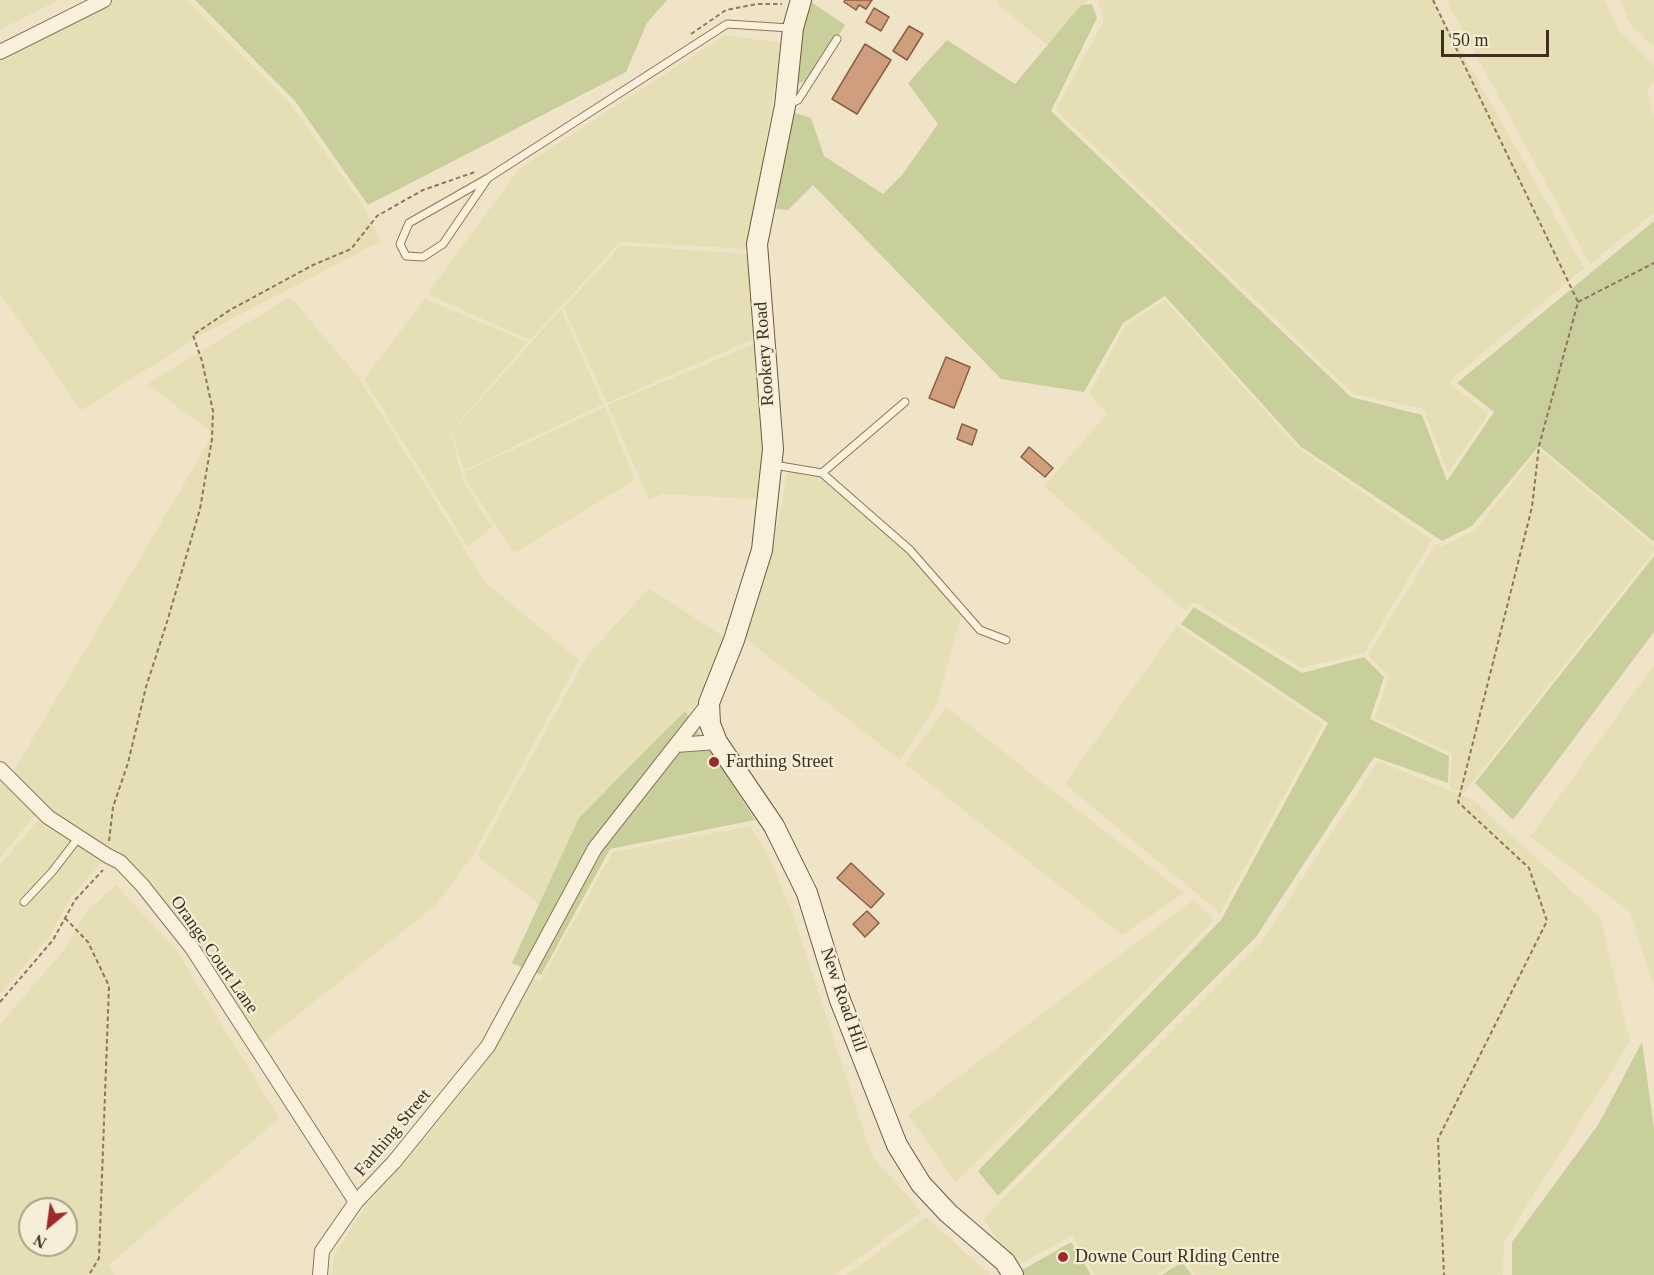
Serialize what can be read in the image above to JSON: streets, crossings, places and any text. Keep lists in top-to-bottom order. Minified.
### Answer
{"streets":{"street":["Rookery Road","Orange Court Lane","New Road Hill","Farthing Street"]},"crossings":[["Rookery Road","New Road Hill"],["Rookery Road","Farthing Street"],["Orange Court Lane","Farthing Street"],["New Road Hill","Farthing Street"]],"places":["Farthing Street","Downe Court RIding Centre"],"scale_bar":"50 m","north":"bottom left"}
